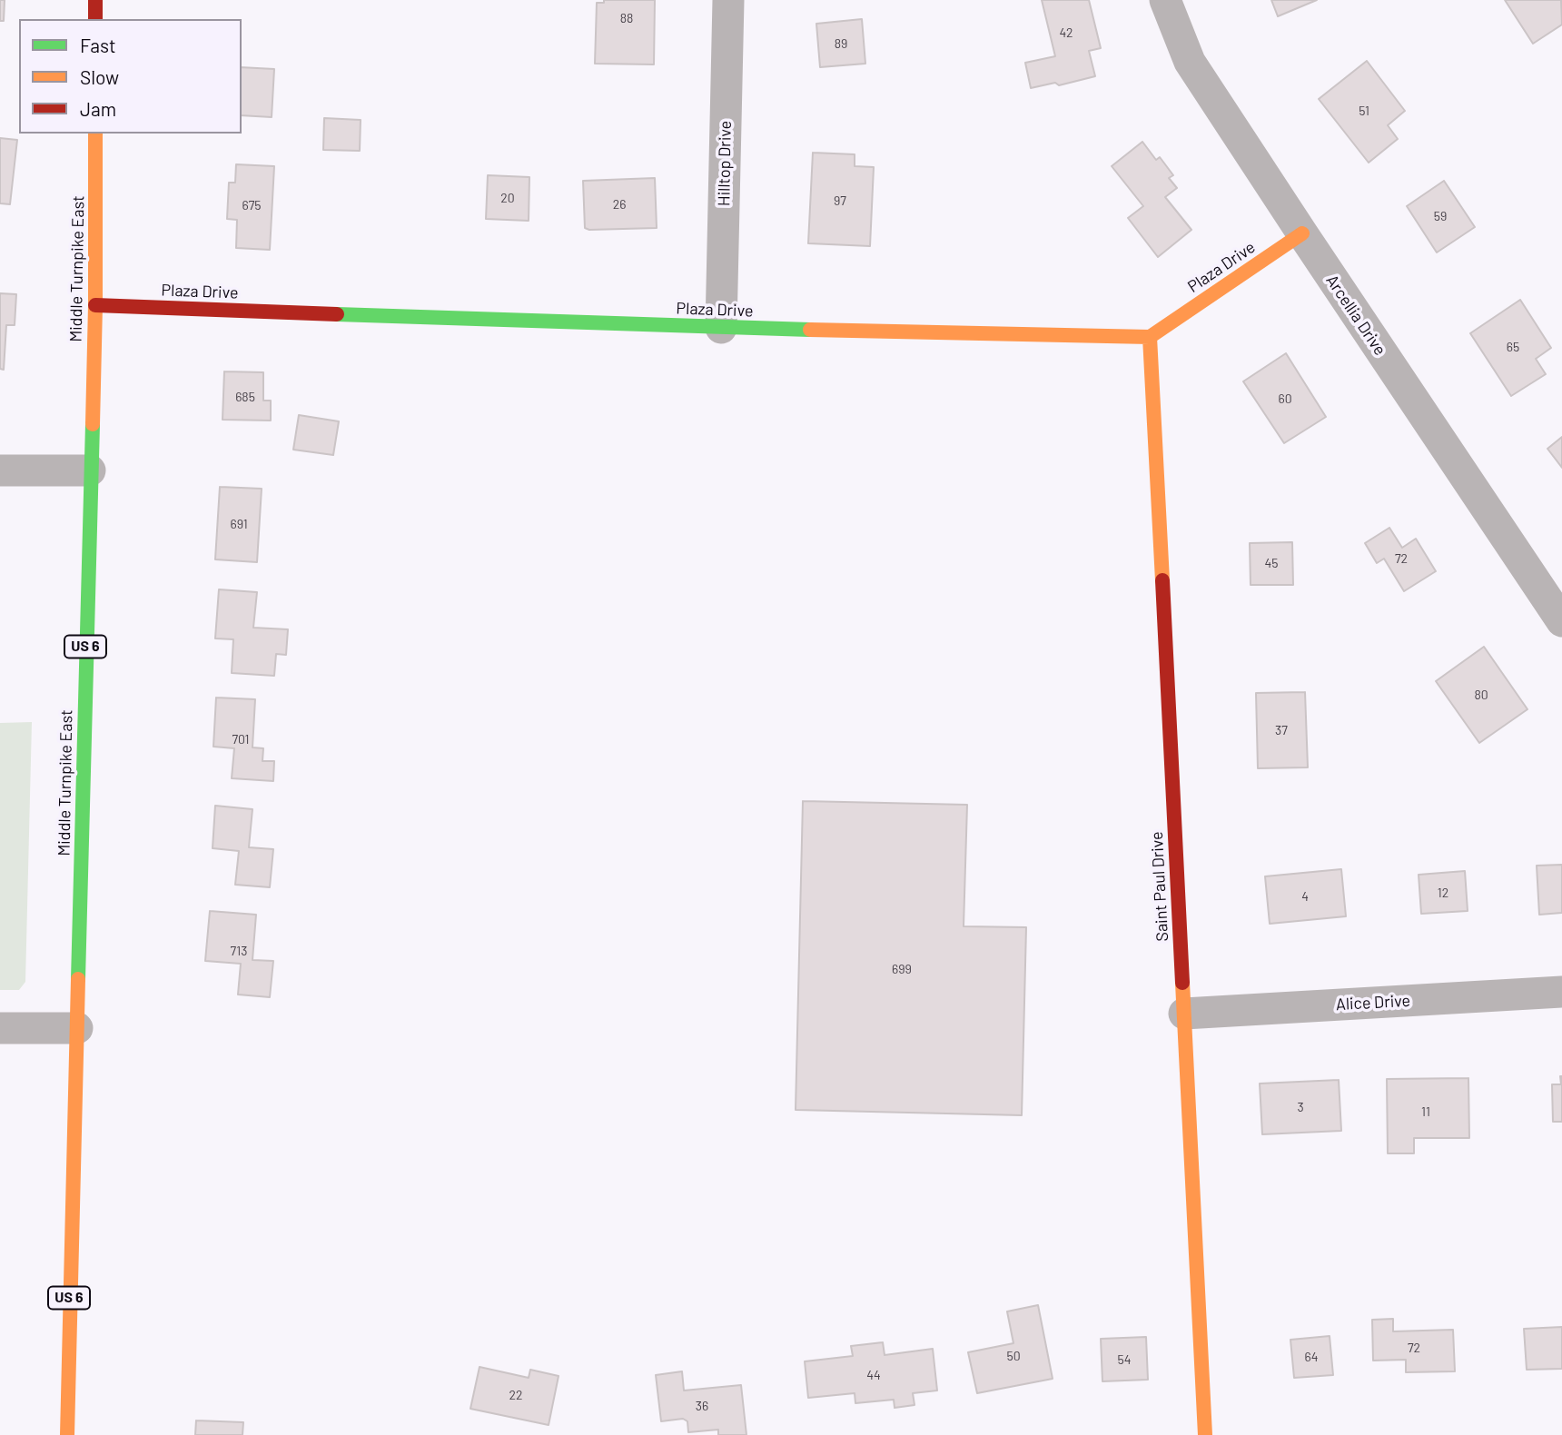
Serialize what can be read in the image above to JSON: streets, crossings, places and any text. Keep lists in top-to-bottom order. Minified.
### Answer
{"streets":{"street":["Hilltop Drive","Plaza Drive","Middle Turnpike East","Arcellia Drive","US 6","Saint Paul Drive","Alice Drive"]},"crossings":[["Hilltop Drive","Plaza Drive"],["Plaza Drive","Middle Turnpike East"],["Plaza Drive","Arcellia Drive"],["Plaza Drive","Saint Paul Drive"],["Saint Paul Drive","Alice Drive"]],"house_numbers":["88","42","89","51","20","97","26","675","59","65","685","60","691","72","45","80","37","701","12","4","713","699","3","11","72","50","64","54","44","22","36"],"legend":["Fast","Slow","Jam"]}
